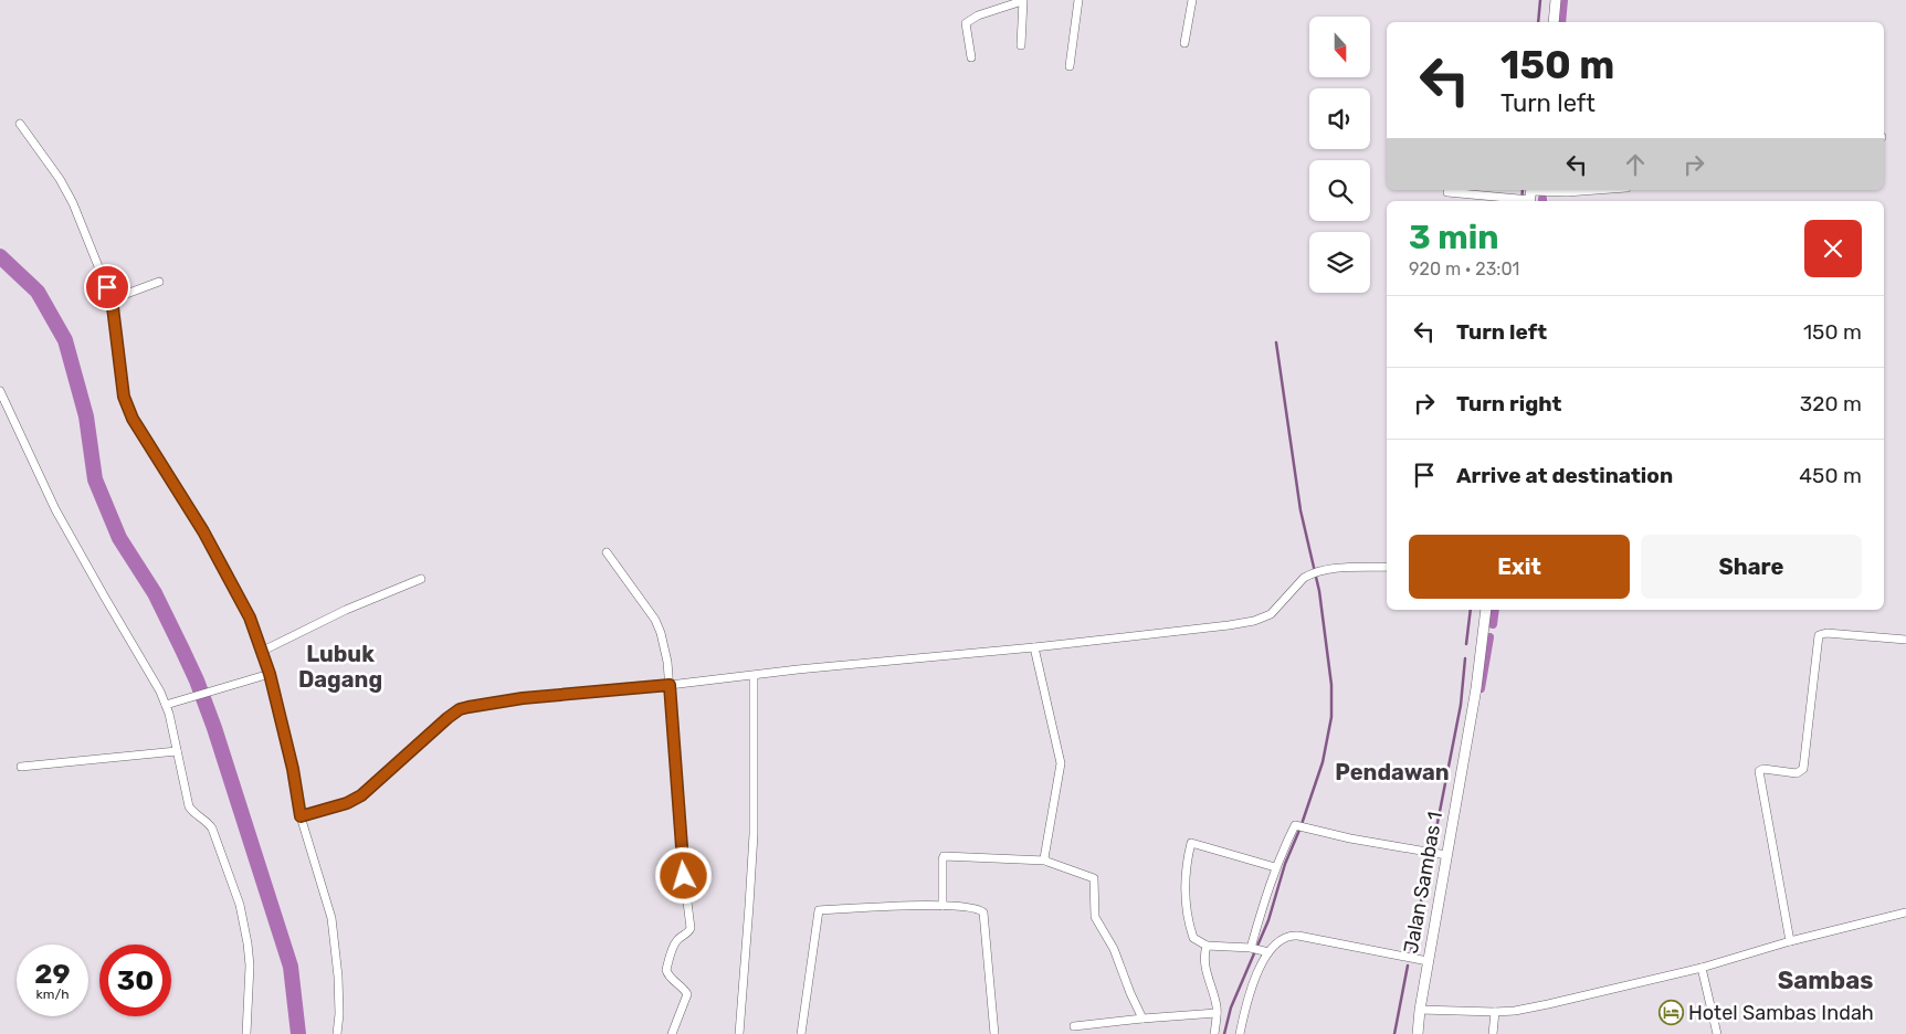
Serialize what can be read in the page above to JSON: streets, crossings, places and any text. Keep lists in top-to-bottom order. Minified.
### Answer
{"streets":{"street":["Jalan Sambas 1"]},"districts":["Lubuk Dagang","Pendawan","Sambas"],"places":{"hotel":["Hotel Sambas Indah"]},"north":"bottom","page":{"turn":["150 m","Turn left"],"heading":["3 min","920 m · 23:01"],"list":[{"name":"Turn left","value":"150 m"},{"name":"Turn right","value":"320 m"},{"name":"Arrive at destination","value":"450 m"}],"buttons":["Exit","Share"],"speed":"29 km/h","limit":"30"}}
